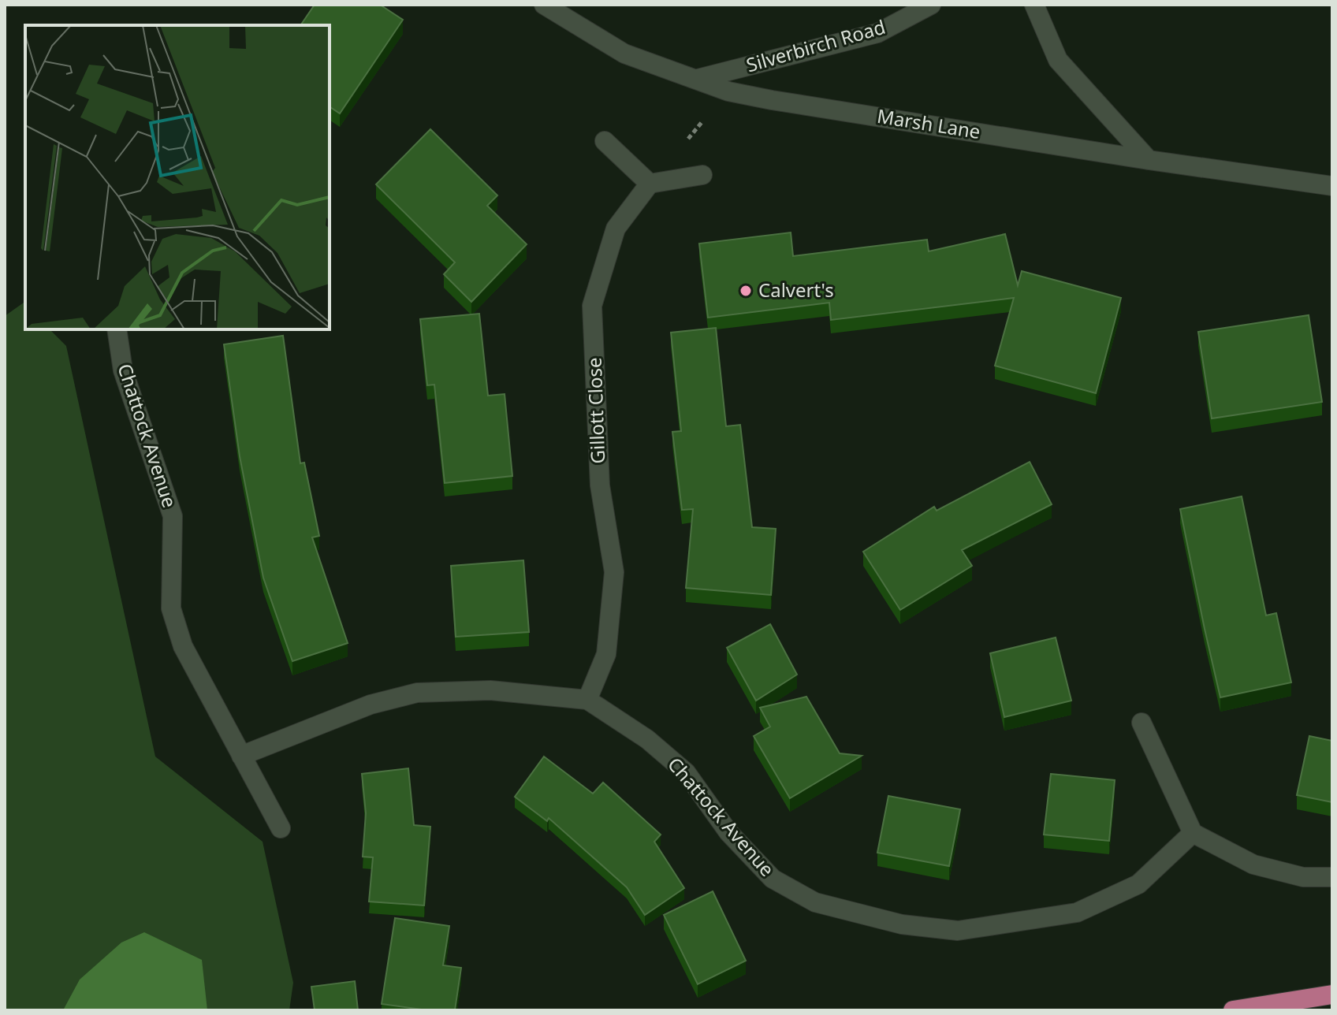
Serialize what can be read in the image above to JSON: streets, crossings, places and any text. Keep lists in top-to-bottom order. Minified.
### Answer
{"streets":{"street":["Silverbirch Road","Marsh Lane","Gillott Close","Chattock Avenue"]},"crossings":[["Silverbirch Road","Marsh Lane"],["Gillott Close","Chattock Avenue"]],"places":["Calvert's"]}
